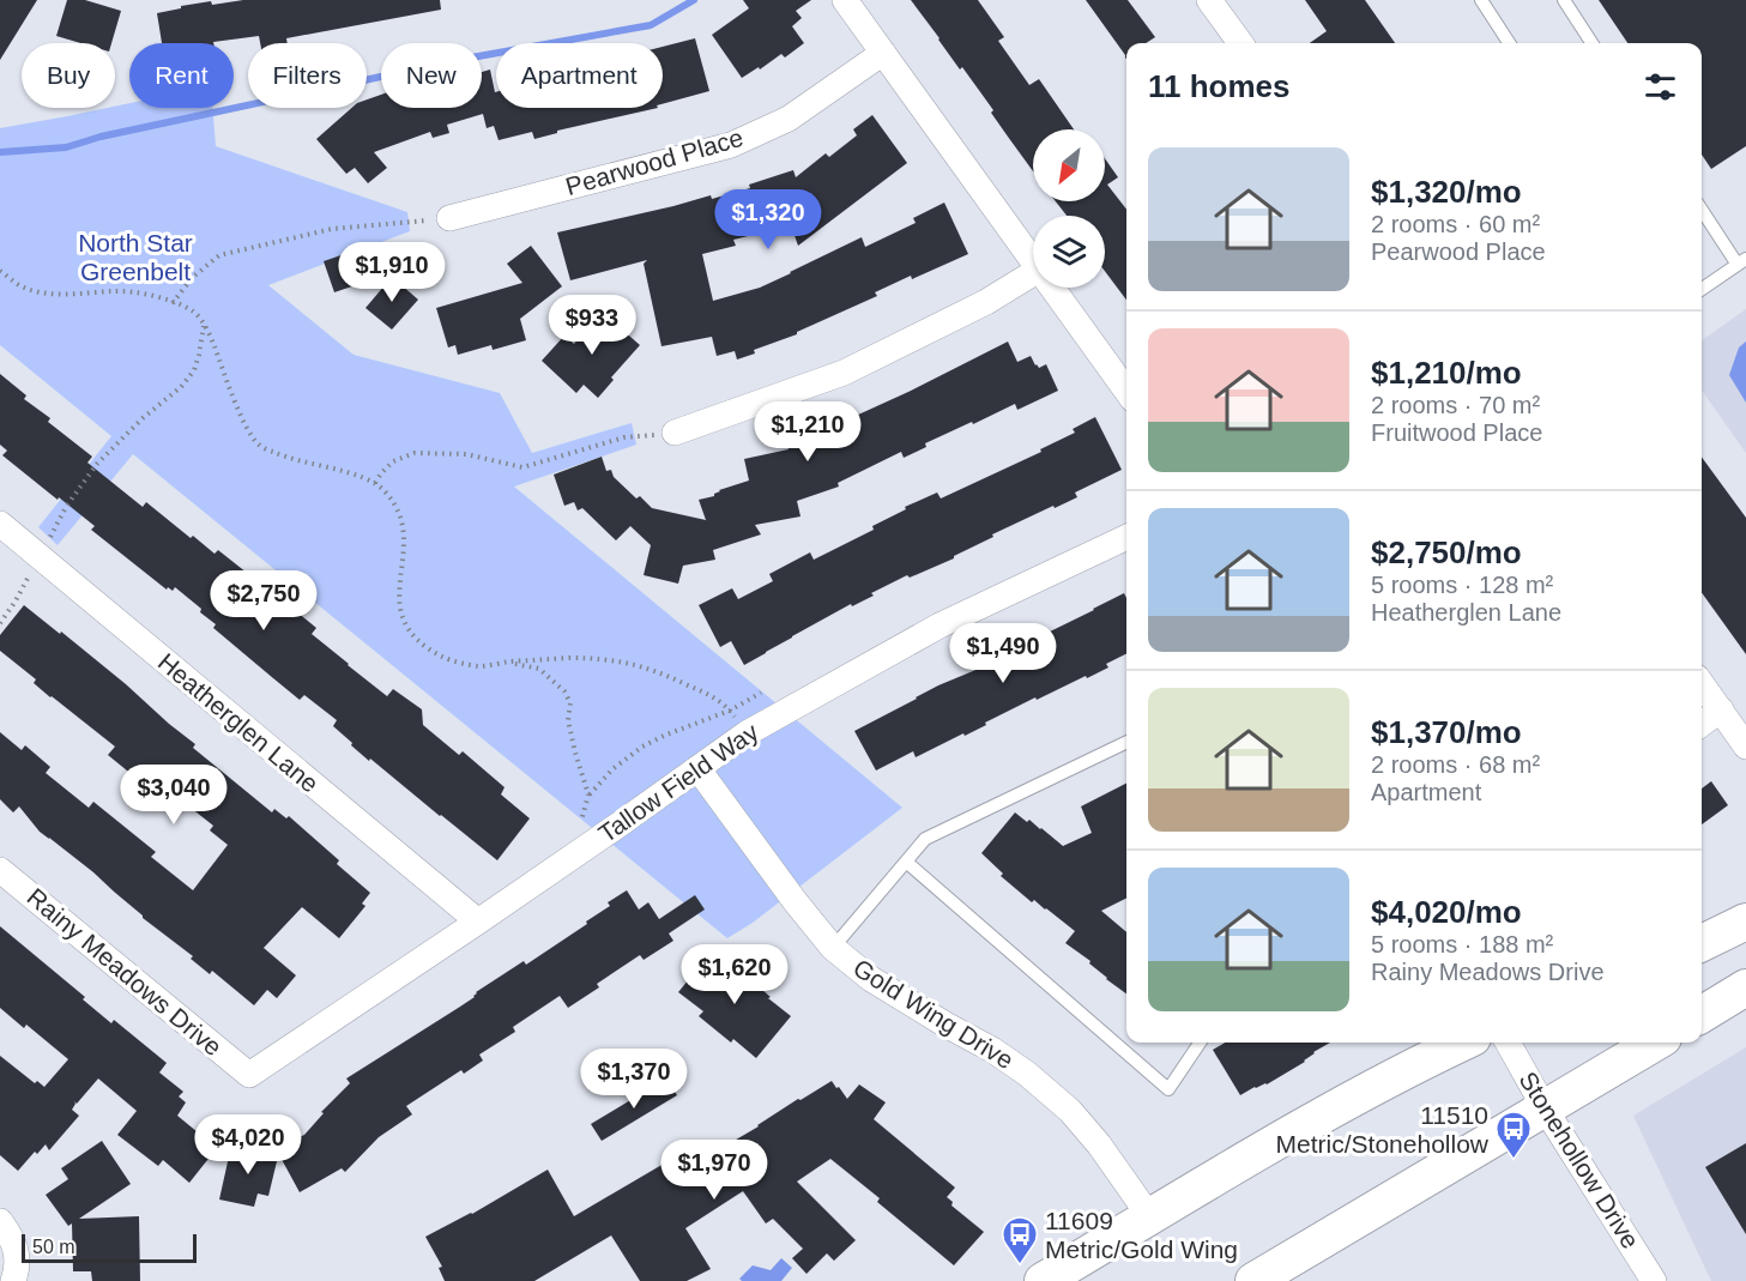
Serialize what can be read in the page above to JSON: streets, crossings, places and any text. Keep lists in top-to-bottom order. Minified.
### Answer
{"streets":{"street":["Pearwood Place","Heatherglen Lane","Tallow Field Way","Rainy Meadows Drive","Gold Wing Drive","Stonehollow Drive"]},"crossings":[["Heatherglen Lane","Tallow Field Way"],["Tallow Field Way","Rainy Meadows Drive"],["Tallow Field Way","Gold Wing Drive"]],"parks":["North Star Greenbelt"],"places":{"bus stop":["11510 Metric/Stonehollow","11609 Metric/Gold Wing"]},"scale_bar":"50 m","north":"bottom left","page":{"chip":["Buy","Rent","Filters","New","Apartment"],"heading":"11 homes","list":[{"name":"$1,320/mo","note":"2 rooms · 60 m² · Pearwood Place"},{"name":"$1,210/mo","note":"2 rooms · 70 m² · Fruitwood Place"},{"name":"$2,750/mo","note":"5 rooms · 128 m² · Heatherglen Lane"},{"name":"$1,370/mo","note":"2 rooms · 68 m² · Apartment"},{"name":"$4,020/mo","note":"5 rooms · 188 m² · Rainy Meadows Drive"}],"price":["$1,320","$1,910","$933","$1,210","$2,750","$1,490","$3,040","$1,620","$1,370","$4,020","$1,970"],"scale":"50 m"}}
